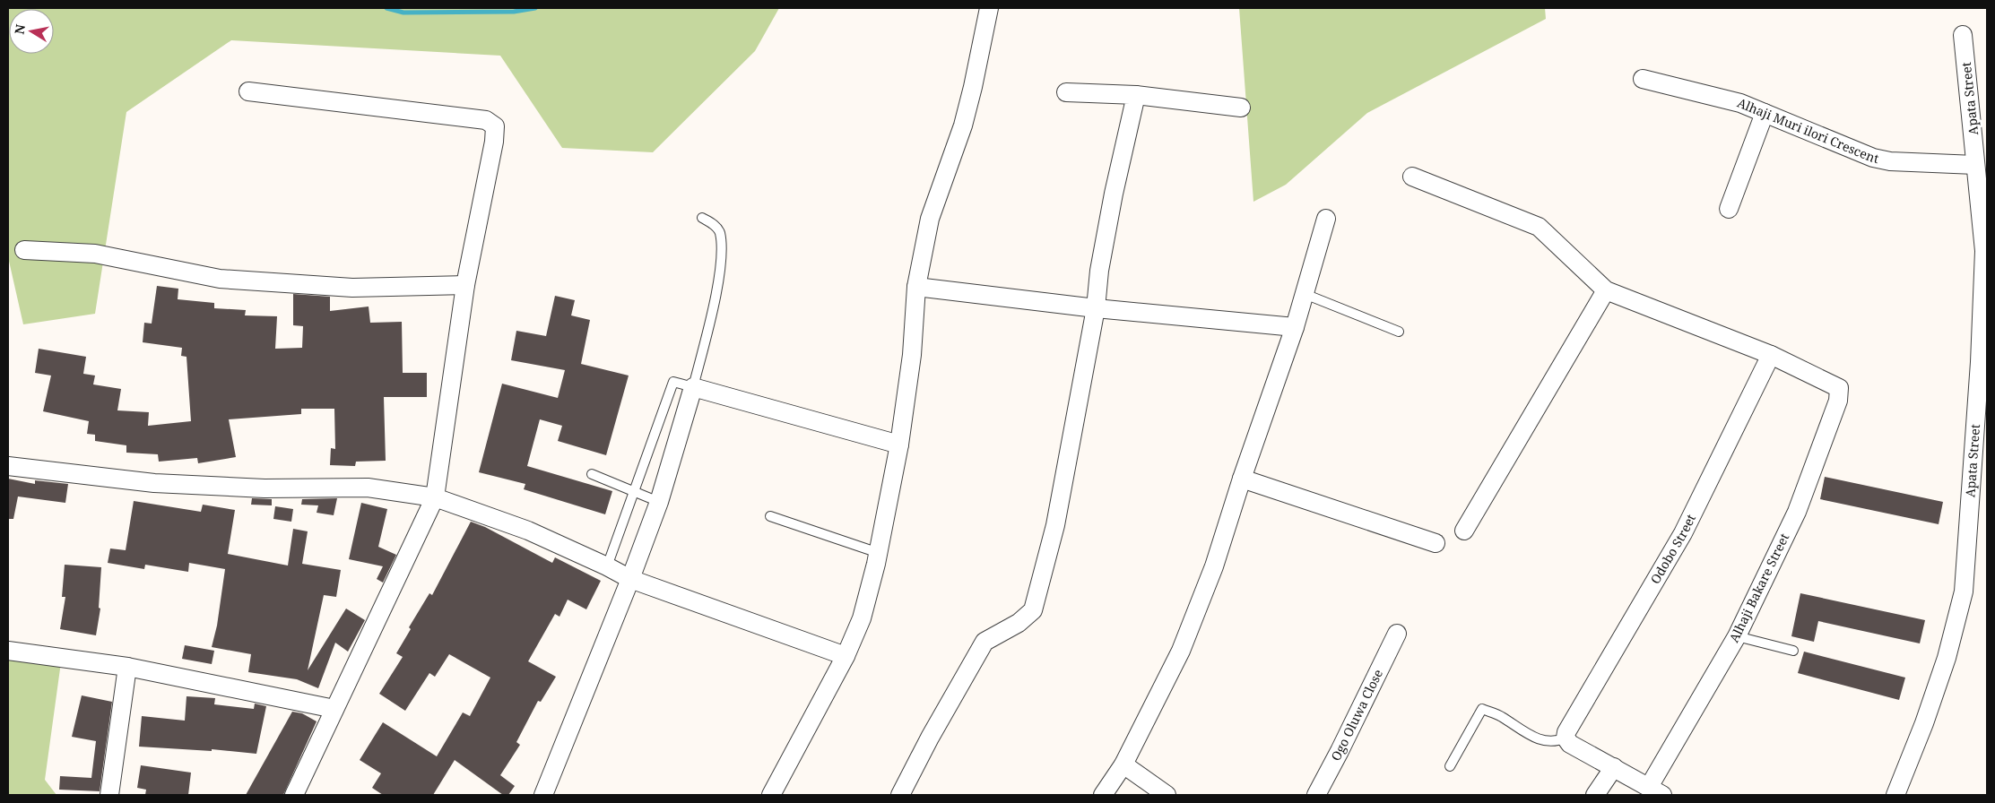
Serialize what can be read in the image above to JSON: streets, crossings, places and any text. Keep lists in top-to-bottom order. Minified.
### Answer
{"streets":{"street":["Apata Street","Alhaji Muri ilori Crescent","Odobo Street","Alhaji Bakare Street","Ogo Oluwa Close"]},"crossings":[["Apata Street","Alhaji Muri ilori Crescent"],["Odobo Street","Alhaji Bakare Street"]],"north":"left"}
